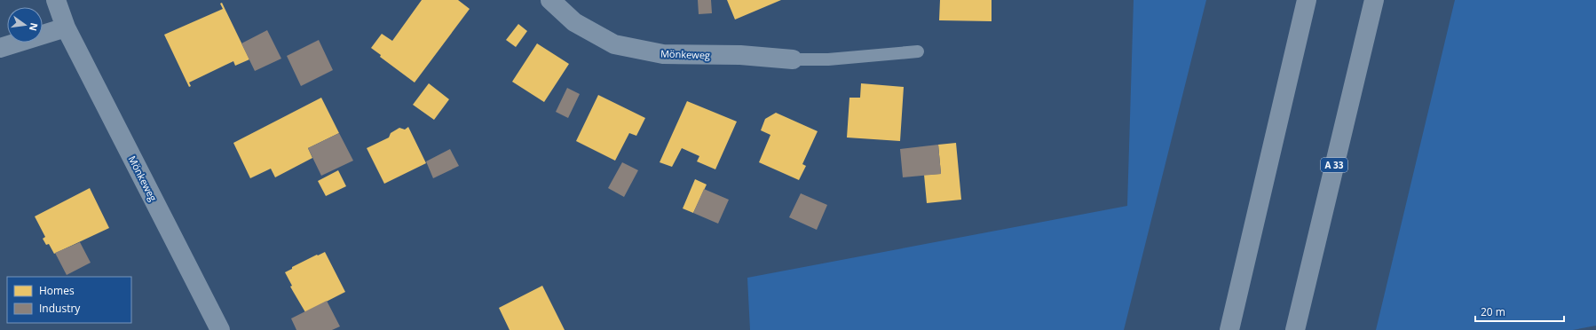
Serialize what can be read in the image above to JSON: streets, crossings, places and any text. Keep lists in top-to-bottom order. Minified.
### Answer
{"streets":{"highway":["A 33"],"street":["Mönkeweg"]},"legend":["Homes","Industry"],"scale_bar":"20 m","north":"right"}
